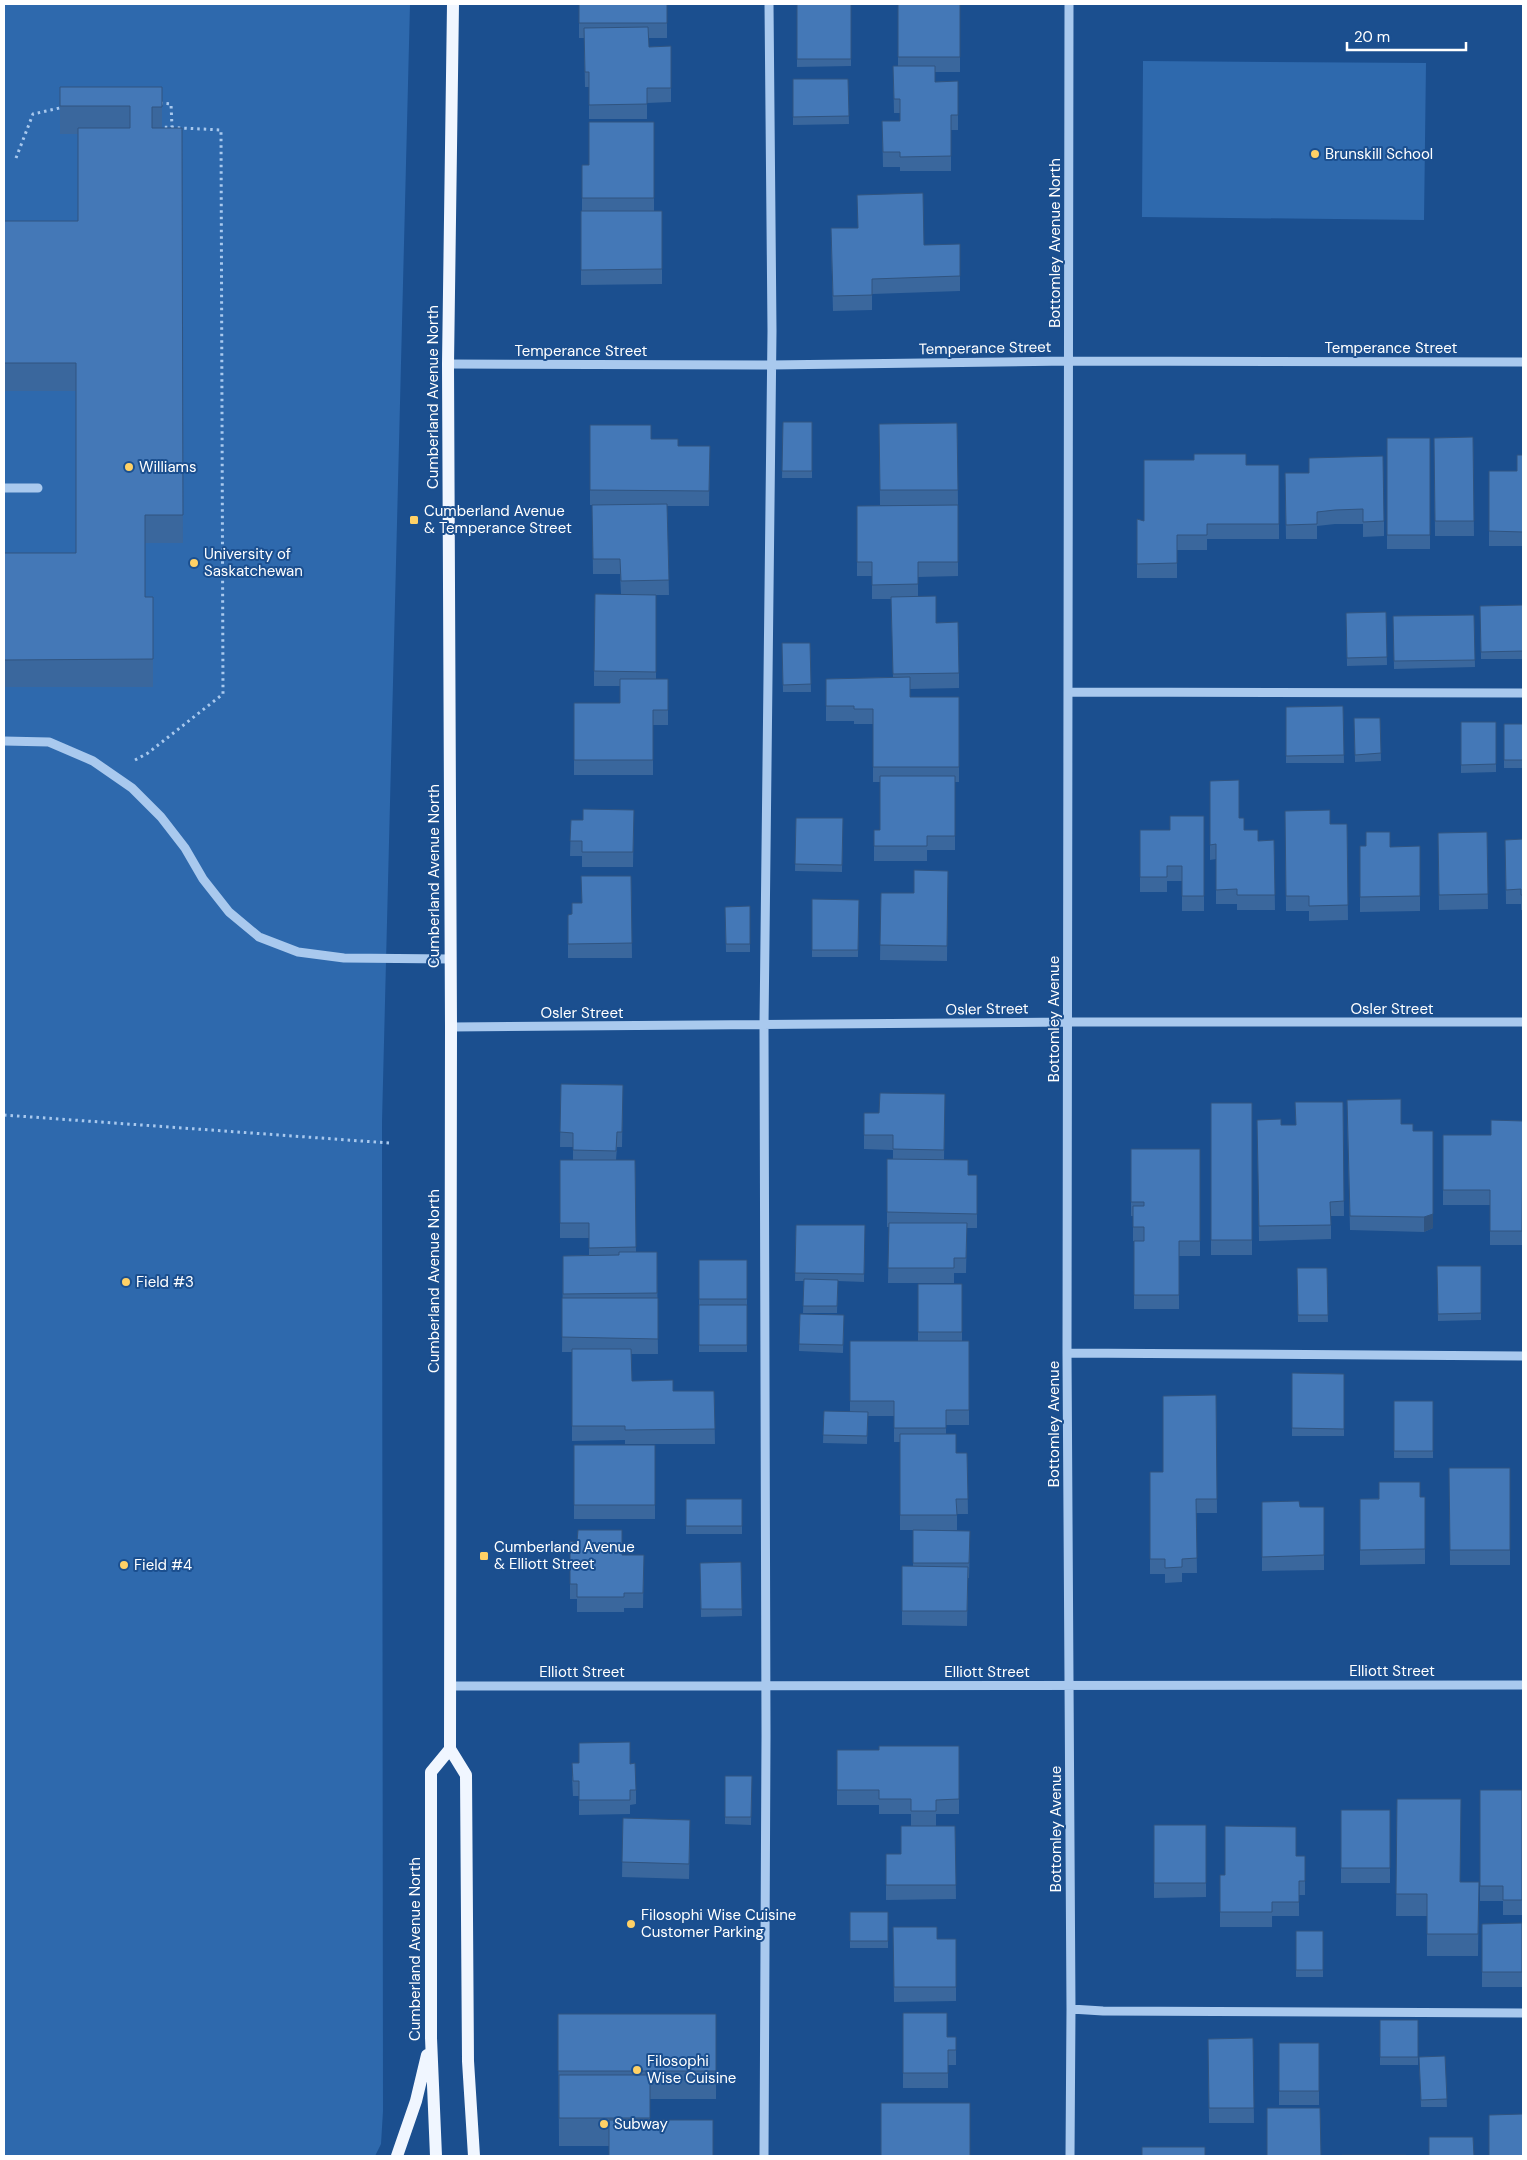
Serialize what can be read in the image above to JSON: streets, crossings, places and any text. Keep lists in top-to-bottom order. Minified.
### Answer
{"streets":{"main road":["Cumberland Avenue North"],"street":["Bottomley Avenue North","Temperance Street","Osler Street","Bottomley Avenue","Elliott Street"]},"crossings":[["Bottomley Avenue North","Temperance Street"],["Bottomley Avenue North","Bottomley Avenue"],["Temperance Street","Cumberland Avenue North"],["Cumberland Avenue North","Osler Street"],["Cumberland Avenue North","Elliott Street"],["Osler Street","Bottomley Avenue"],["Bottomley Avenue","Elliott Street"]],"places":{"other":["Brunskill School","Williams","University of Saskatchewan","Field #3","Field #4","Filosophi Wise Cuisine Customer Parking","Filosophi Wise Cuisine","Subway"],"transit":["Cumberland Avenue & Temperance Street","Cumberland Avenue & Elliott Street"]},"scale_bar":"20 m"}
